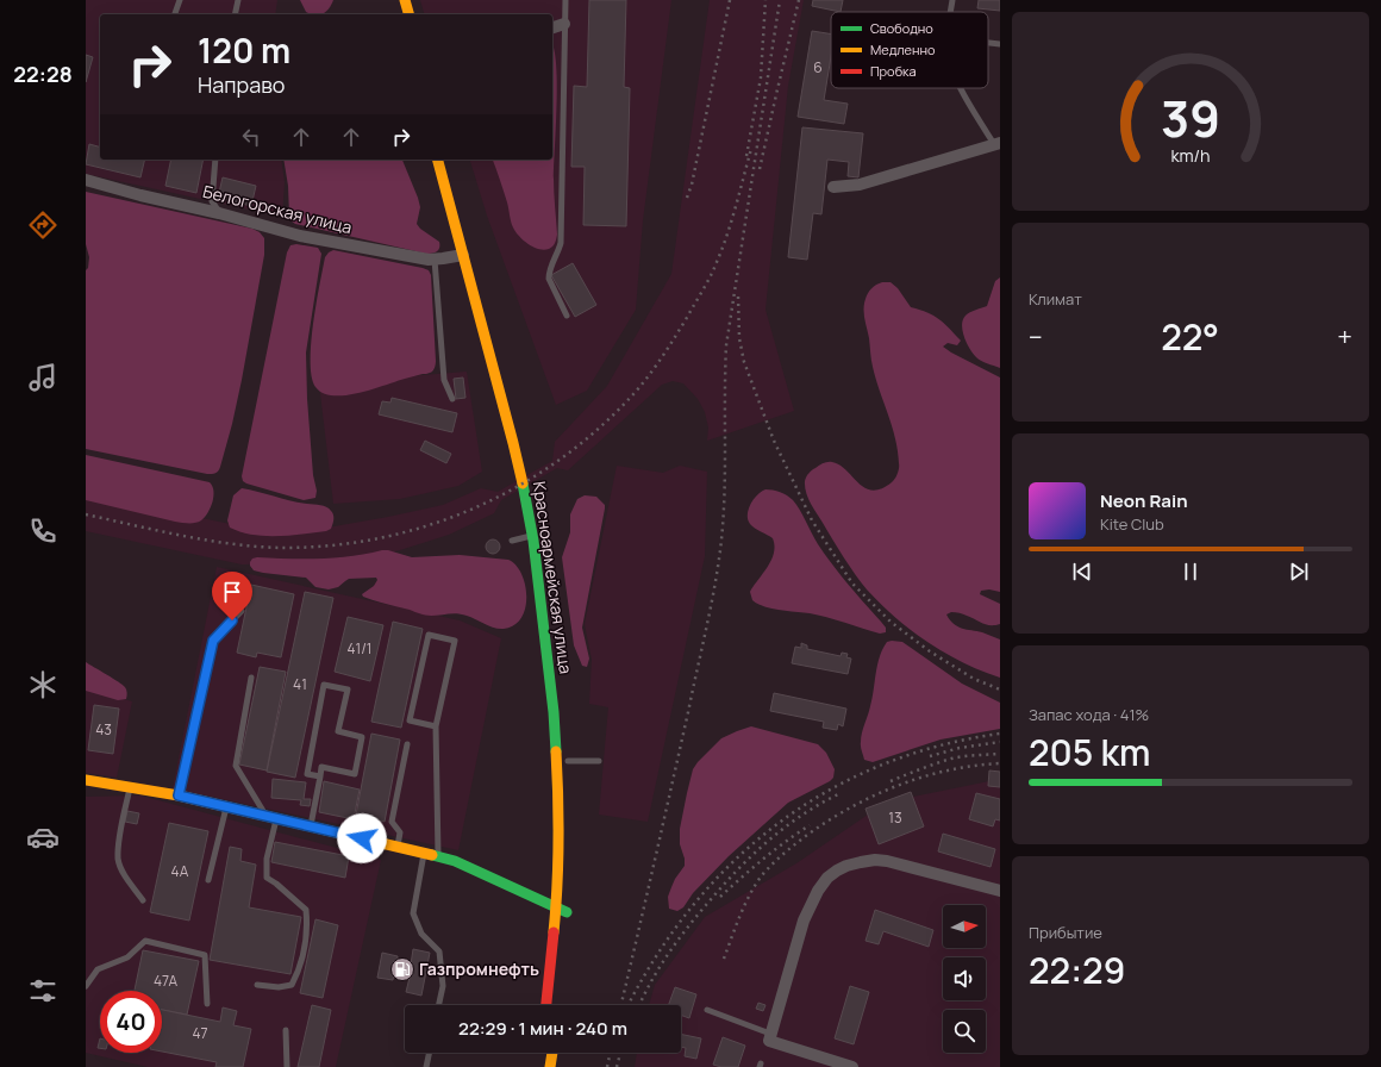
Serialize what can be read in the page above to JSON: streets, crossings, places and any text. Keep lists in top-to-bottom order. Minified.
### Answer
{"streets":{"main road":["Красноармейская улица"],"street":["Белогорская улица"]},"crossings":[["Белогорская улица","Красноармейская улица"]],"places":{"fuel station":["Газпромнефть"]},"house_numbers":["6","41/1","41","43","13","4А","47А","47"],"legend":["Свободно","Медленно","Пробка"],"north":"right","page":{"tabs":"22:28","turn":["120 m","Направо"],"tile":["Климат",["Запас хода · 41%","205 km"],["Прибытие","22:29"]],"heat":["−","22°","+"],"song":["Neon Rain","Kite Club"],"limit":"40","trip":"22:29 · 1 мин · 240 m","gauge":["39","km/h"]}}
